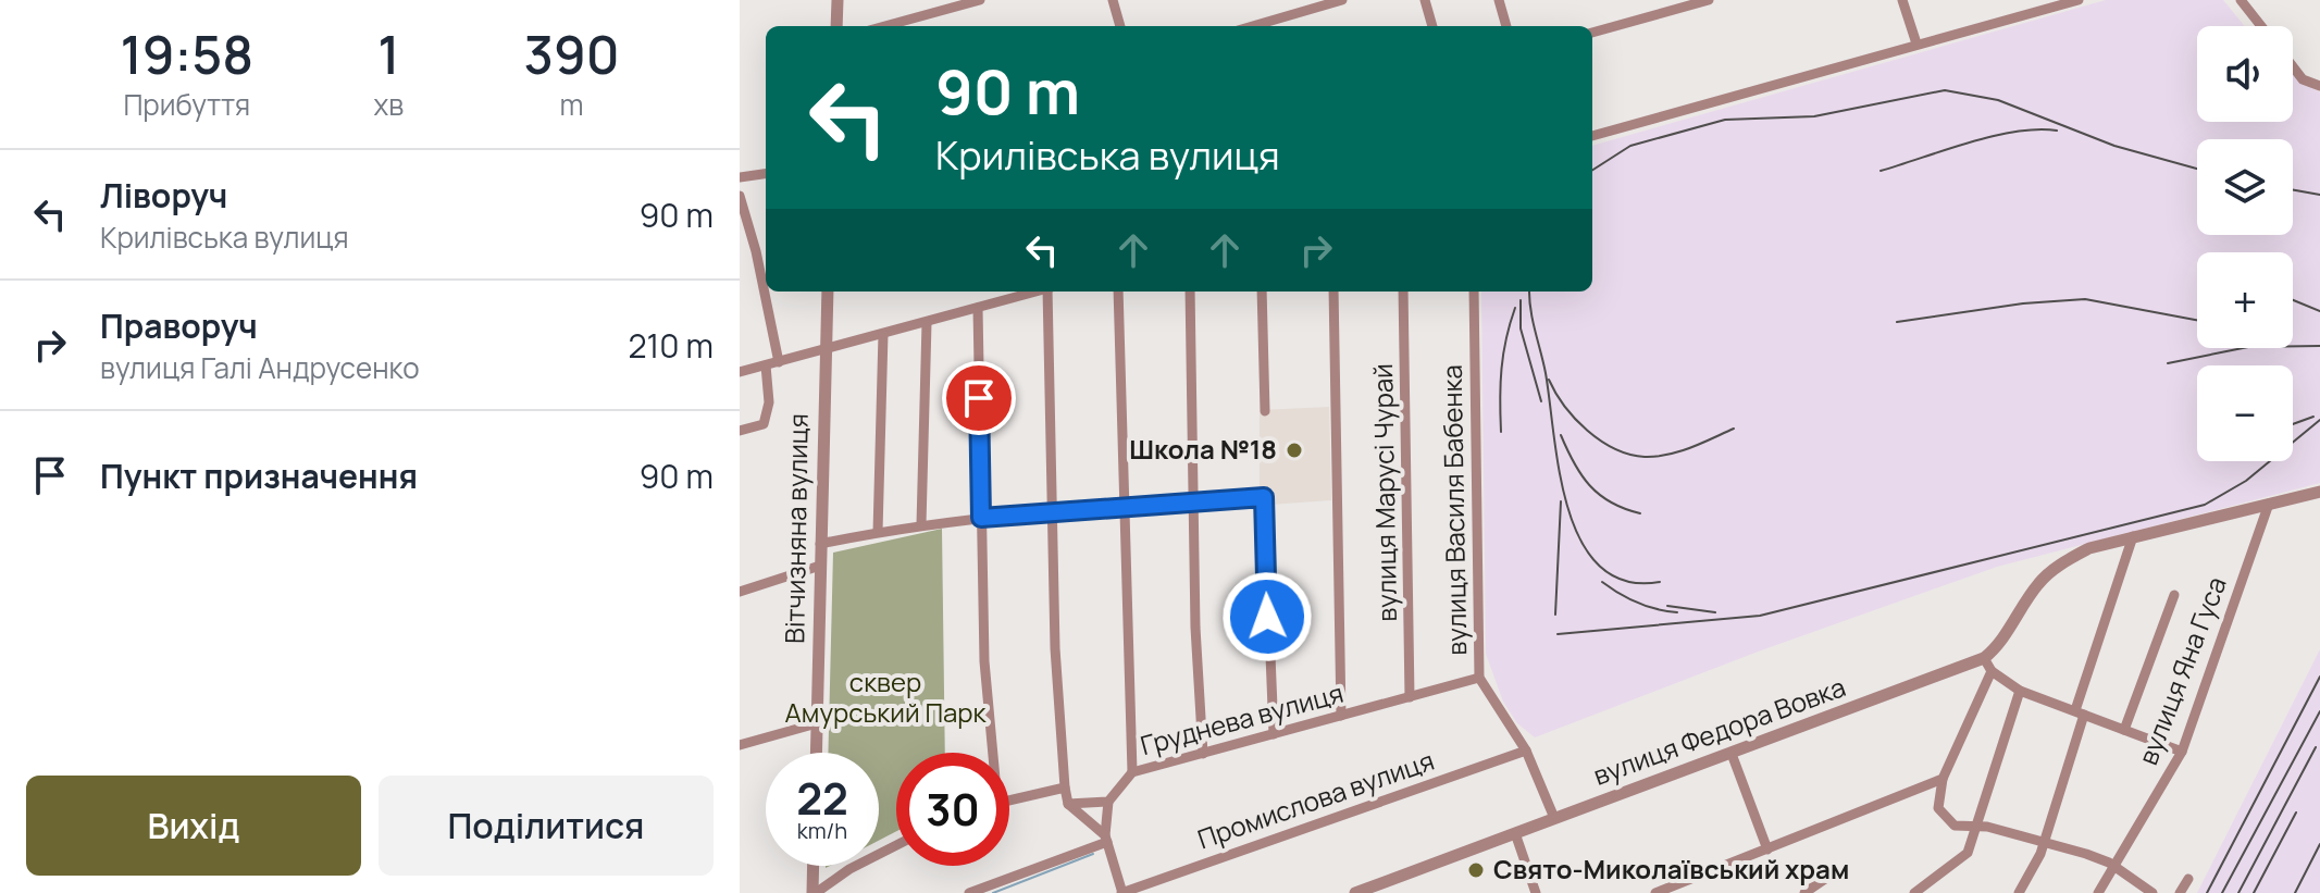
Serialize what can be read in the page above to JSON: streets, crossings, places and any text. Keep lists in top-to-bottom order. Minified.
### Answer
{"streets":{"street":["вулиця Марусі Чурай","вулиця Василя Бабенка","Вітчизняна вулиця","вулиця Яна Гуса","Груднева вулиця","вулиця Федора Вовка","Промислова вулиця"]},"crossings":[["вулиця Марусі Чурай","Груднева вулиця"],["вулиця Василя Бабенка","Груднева вулиця"],["вулиця Василя Бабенка","вулиця Федора Вовка"],["вулиця Василя Бабенка","Промислова вулиця"]],"parks":["сквер Амурський Парк"],"places":["Школа №18","Свято-Миколаївський храм"],"page":{"eta":["19:58","Прибуття","1","хв","390","m"],"map_buttons":["+","−"],"turn":["90 m","Крилівська вулиця"],"list":[{"name":"Ліворуч","note":"Крилівська вулиця","value":"90 m"},{"name":"Праворуч","note":"вулиця Галі Андрусенко","value":"210 m"},{"name":"Пункт призначення","value":"90 m"}],"speed":"22 km/h","limit":"30","buttons":["Вихід","Поділитися"]}}
